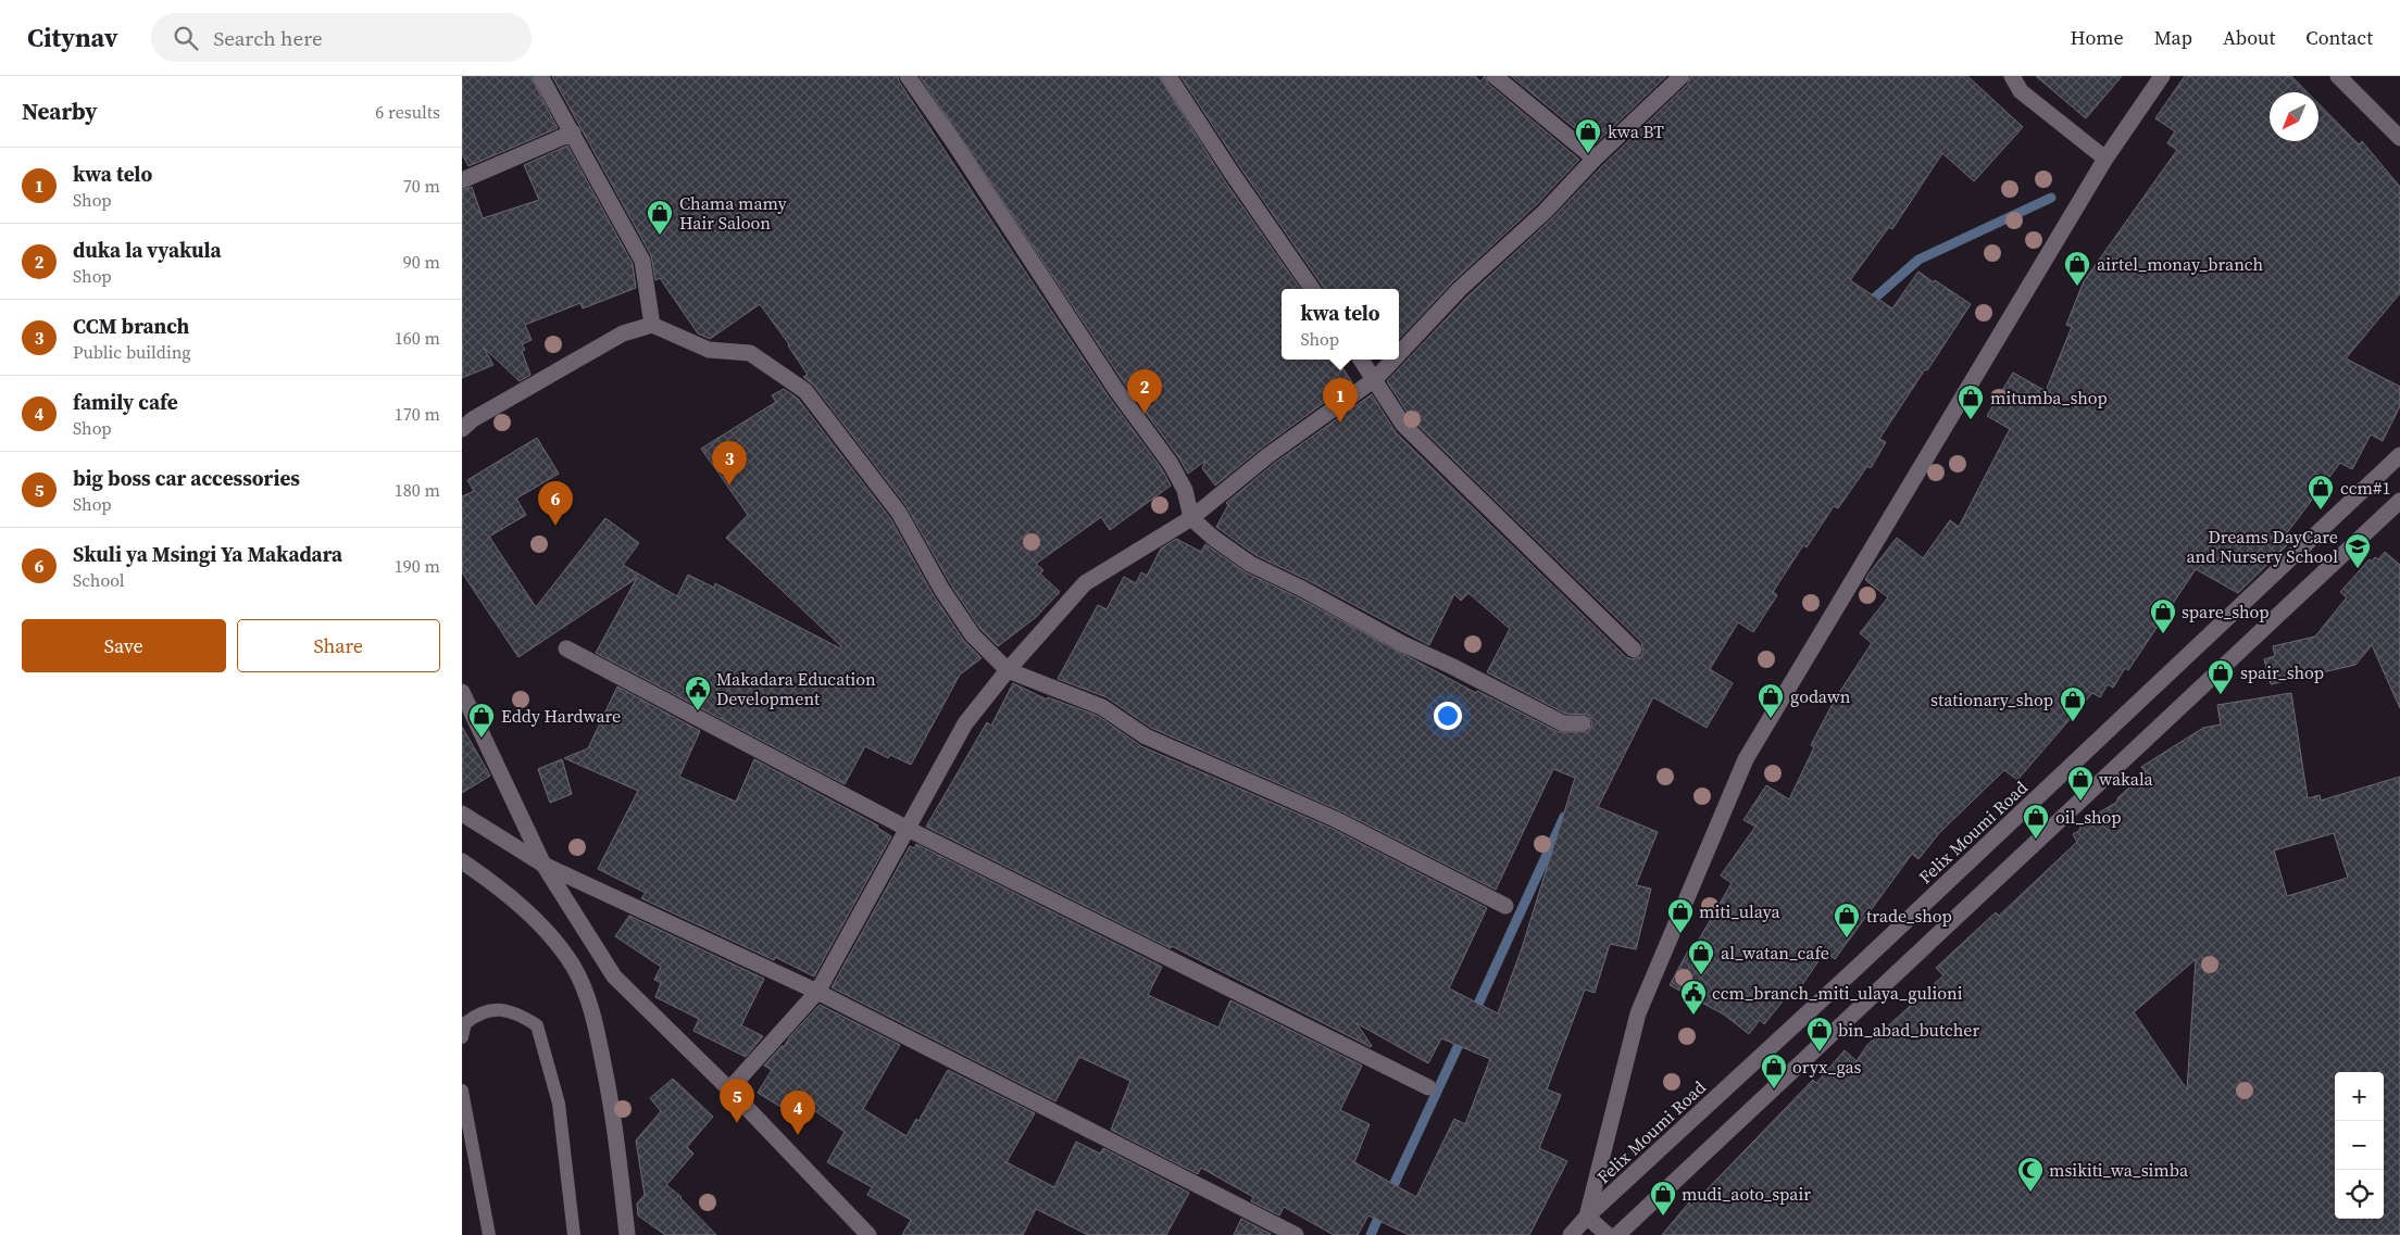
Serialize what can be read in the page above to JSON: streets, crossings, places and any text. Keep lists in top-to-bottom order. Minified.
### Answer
{"streets":{"street":["Felix Moumi Road"]},"places":{"shop":["kwa BT","Chama mamy Hair Saloon","airtel_monay_branch","mitumba_shop","ccm#1","spare_shop","spair_shop","godawn","stationary_shop","Eddy Hardware","wakala","oil_shop","miti_ulaya","trade_shop","al_watan_cafe","bin_abad_butcher","oryx_gas","mudi_aoto_spair"],"school or university":["Dreams DayCare and Nursery School"],"public building":["Makadara Education Development","ccm_branch_miti_ulaya_gulioni"],"mosque":["msikiti_wa_simba"]},"north":"bottom left","page":{"header":"Citynav","search":"Search here","nav":["Home","Map","About","Contact"],"heading":["Nearby","6 results"],"list":[{"mark":"1","name":"kwa telo","note":"Shop","value":"70 m"},{"mark":"2","name":"duka la vyakula","note":"Shop","value":"90 m"},{"mark":"3","name":"CCM branch","note":"Public building","value":"160 m"},{"mark":"4","name":"family cafe","note":"Shop","value":"170 m"},{"mark":"5","name":"big boss car accessories","note":"Shop","value":"180 m"},{"mark":"6","name":"Skuli ya Msingi Ya Makadara","note":"School","value":"190 m"}],"popup":["kwa telo","Shop"],"pins":["2","1","3","6","5","4"],"buttons":["Save","Share"],"map_buttons":["+","−"]}}
